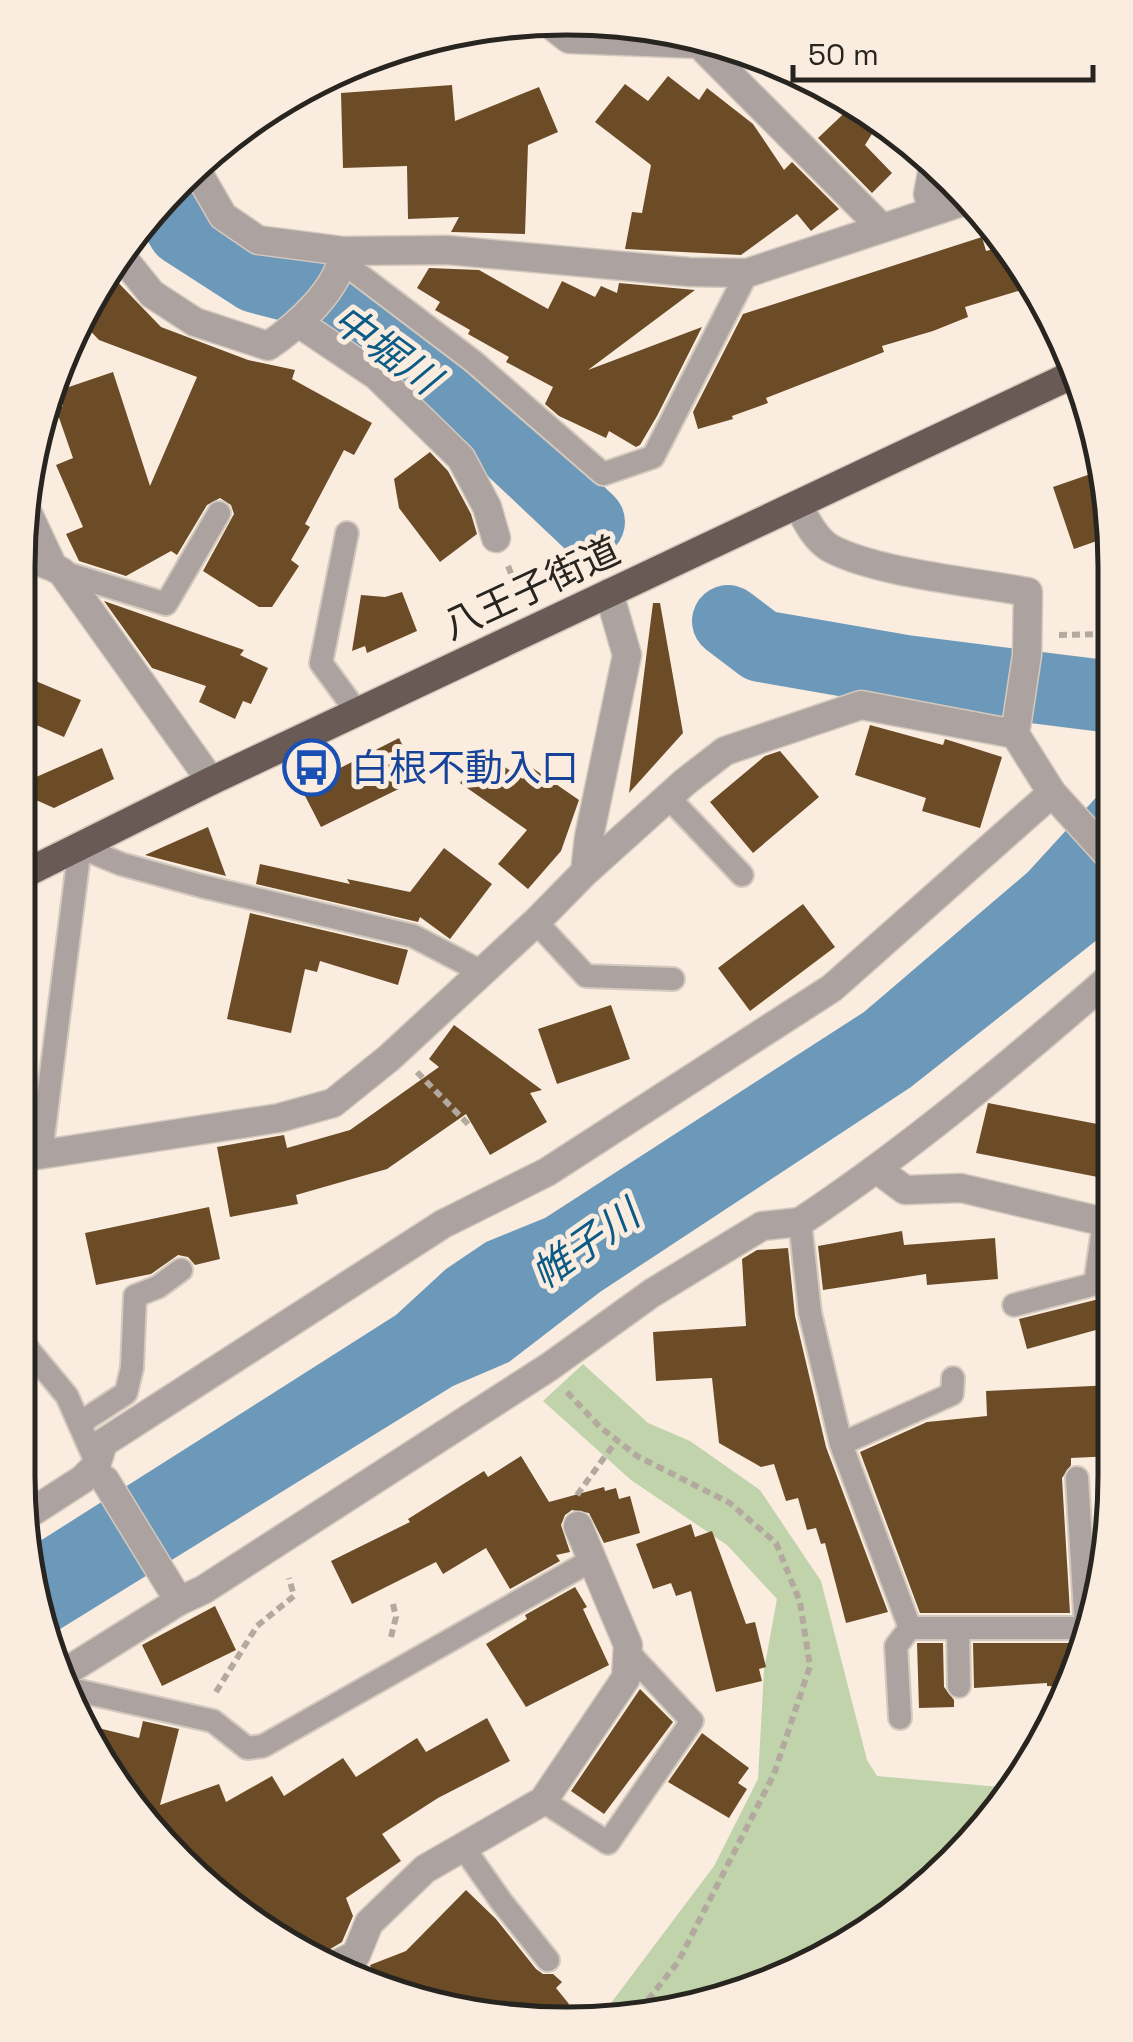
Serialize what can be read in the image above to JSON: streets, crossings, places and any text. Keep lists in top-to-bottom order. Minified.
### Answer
{"streets":{"highway":["八王子街道"]},"water":["中堀川","帷子川"],"places":{"bus stop":["白根不動入口"]},"scale_bar":"50 m"}
